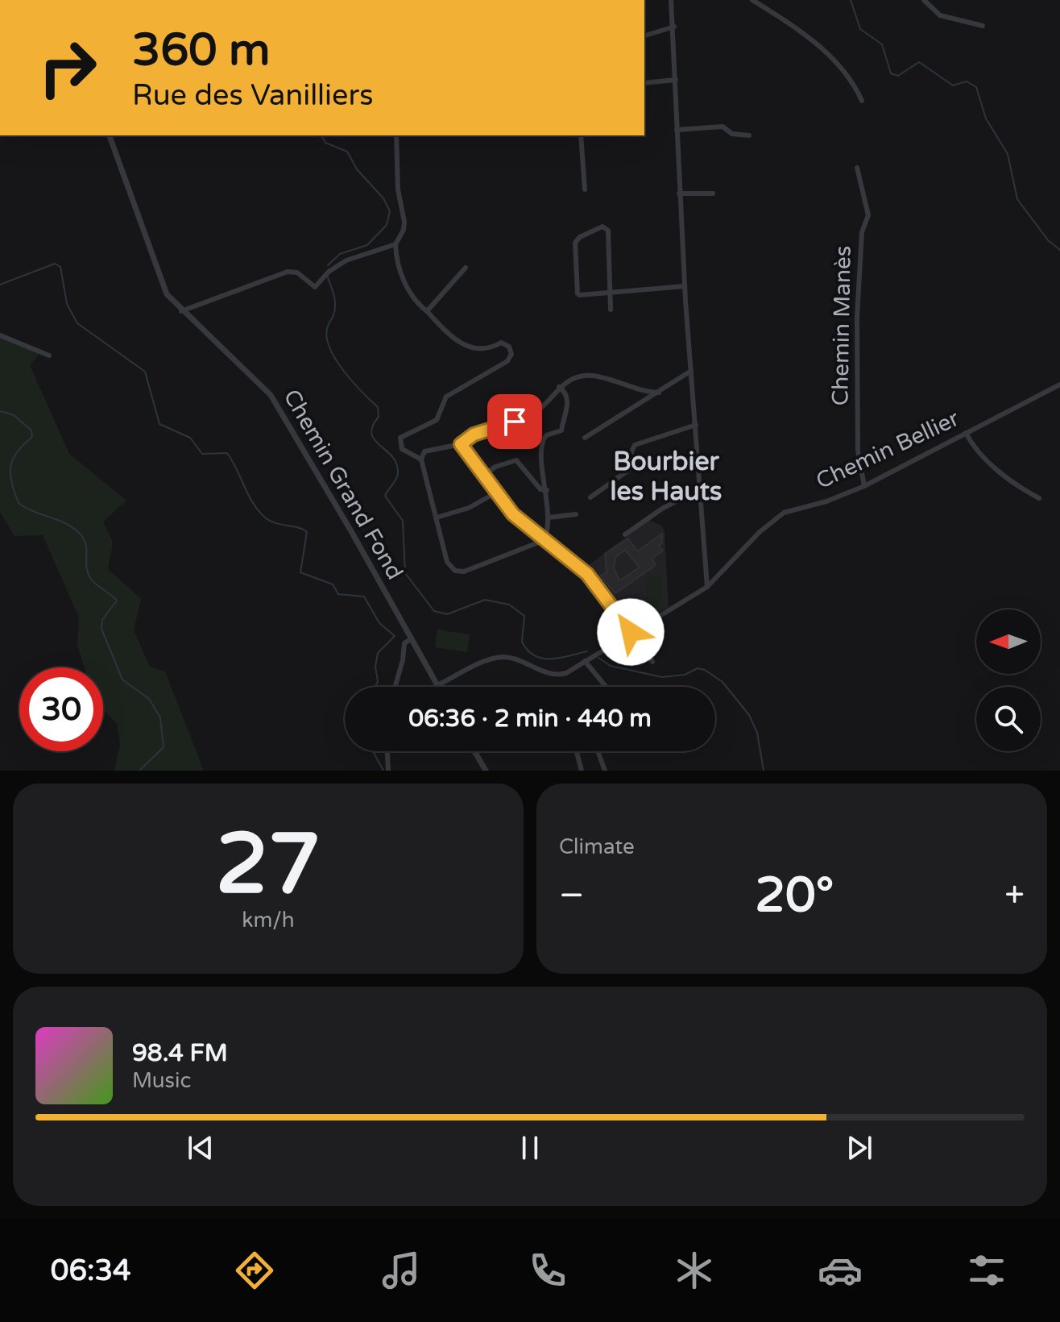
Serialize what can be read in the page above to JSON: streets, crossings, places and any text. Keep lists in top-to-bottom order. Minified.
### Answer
{"streets":{"street":["Chemin Manès","Chemin Bellier","Chemin Grand Fond"]},"crossings":[["Chemin Manès","Chemin Bellier"],["Chemin Bellier","Chemin Grand Fond"]],"districts":["Bourbier les Hauts"],"north":"left","page":{"turn":["360 m","Rue des Vanilliers"],"limit":"30","trip":"06:36 · 2 min · 440 m","tile":[["27","km/h"],"Climate"],"heat":["−","20°","+"],"song":["98.4 FM","Music"],"tabs":"06:34"}}
